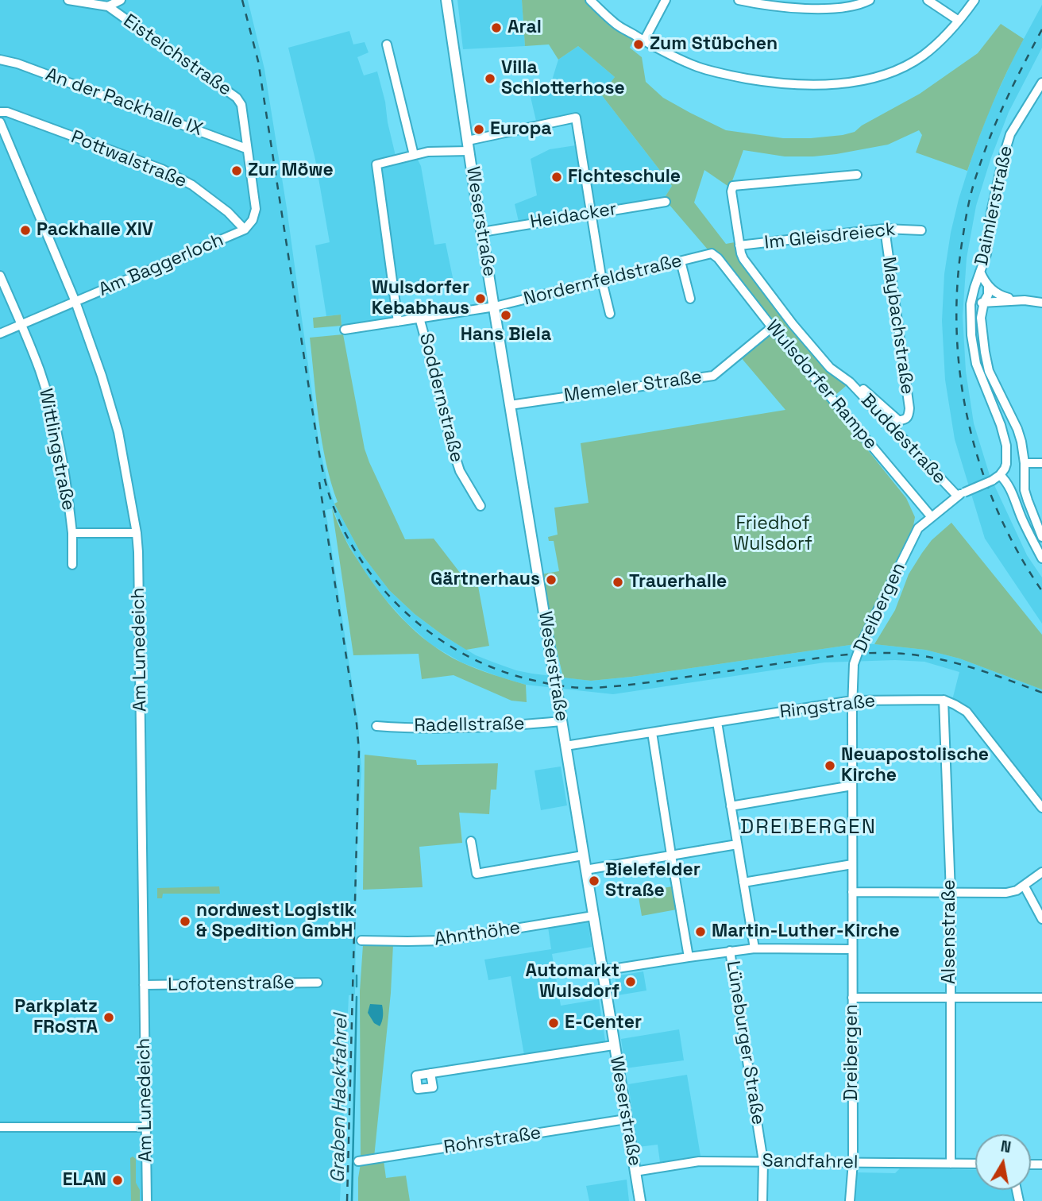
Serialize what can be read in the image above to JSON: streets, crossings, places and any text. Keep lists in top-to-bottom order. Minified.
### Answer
{"streets":{"main road":["Weserstraße"],"street":["Eisteichstraße","An der Packhalle IX","Pottwalstraße","Daimlerstraße","Heidacker","Im Gleisdreieck","Am Baggerloch","Nordernfeldstraße","Maybachstraße","Wulsdorfer Rampe","Memeler Straße","Soddernstraße","Buddestraße","Wittlingstraße","Dreibergen","Am Lunedeich","Ringstraße","Radellstraße","Alsenstraße","Ahnthöhe","Lofotenstraße","Lüneburger Straße","Rohrstraße","Sandfahrel"]},"crossings":[["Eisteichstraße","An der Packhalle IX"],["Eisteichstraße","Am Baggerloch"],["An der Packhalle IX","Am Baggerloch"],["Pottwalstraße","Am Baggerloch"],["Heidacker","Weserstraße"],["Weserstraße","Nordernfeldstraße"],["Weserstraße","Memeler Straße"],["Weserstraße","Ringstraße"],["Weserstraße","Radellstraße"],["Weserstraße","Ahnthöhe"],["Weserstraße","Rohrstraße"],["Weserstraße","Sandfahrel"],["Im Gleisdreieck","Maybachstraße"],["Im Gleisdreieck","Buddestraße"],["Am Baggerloch","Wittlingstraße"],["Am Baggerloch","Am Lunedeich"],["Nordernfeldstraße","Wulsdorfer Rampe"],["Nordernfeldstraße","Soddernstraße"],["Maybachstraße","Buddestraße"],["Wulsdorfer Rampe","Memeler Straße"],["Wulsdorfer Rampe","Dreibergen"],["Buddestraße","Dreibergen"],["Wittlingstraße","Am Lunedeich"],["Dreibergen","Ringstraße"],["Dreibergen","Sandfahrel"],["Am Lunedeich","Lofotenstraße"],["Ringstraße","Alsenstraße"],["Alsenstraße","Sandfahrel"],["Lüneburger Straße","Sandfahrel"]],"districts":["DREIBERGEN"],"water":["Graben Hackfahrel"],"parks":["Friedhof Wulsdorf"],"places":["Aral","Zum Stübchen","Villa Schlotterhose","Europa","Zur Möwe","Fichteschule","Packhalle XIV","Wulsdorfer Kebabhaus","Hans Biela","Gärtnerhaus","Trauerhalle","Neuapostolische Kirche","Bielefelder Straße","nordwest Logistik & Spedition GmbH","Martin-Luther-Kirche","Automarkt Wulsdorf","Parkplatz FRoSTA","E-Center","ELAN"],"north":"top"}
